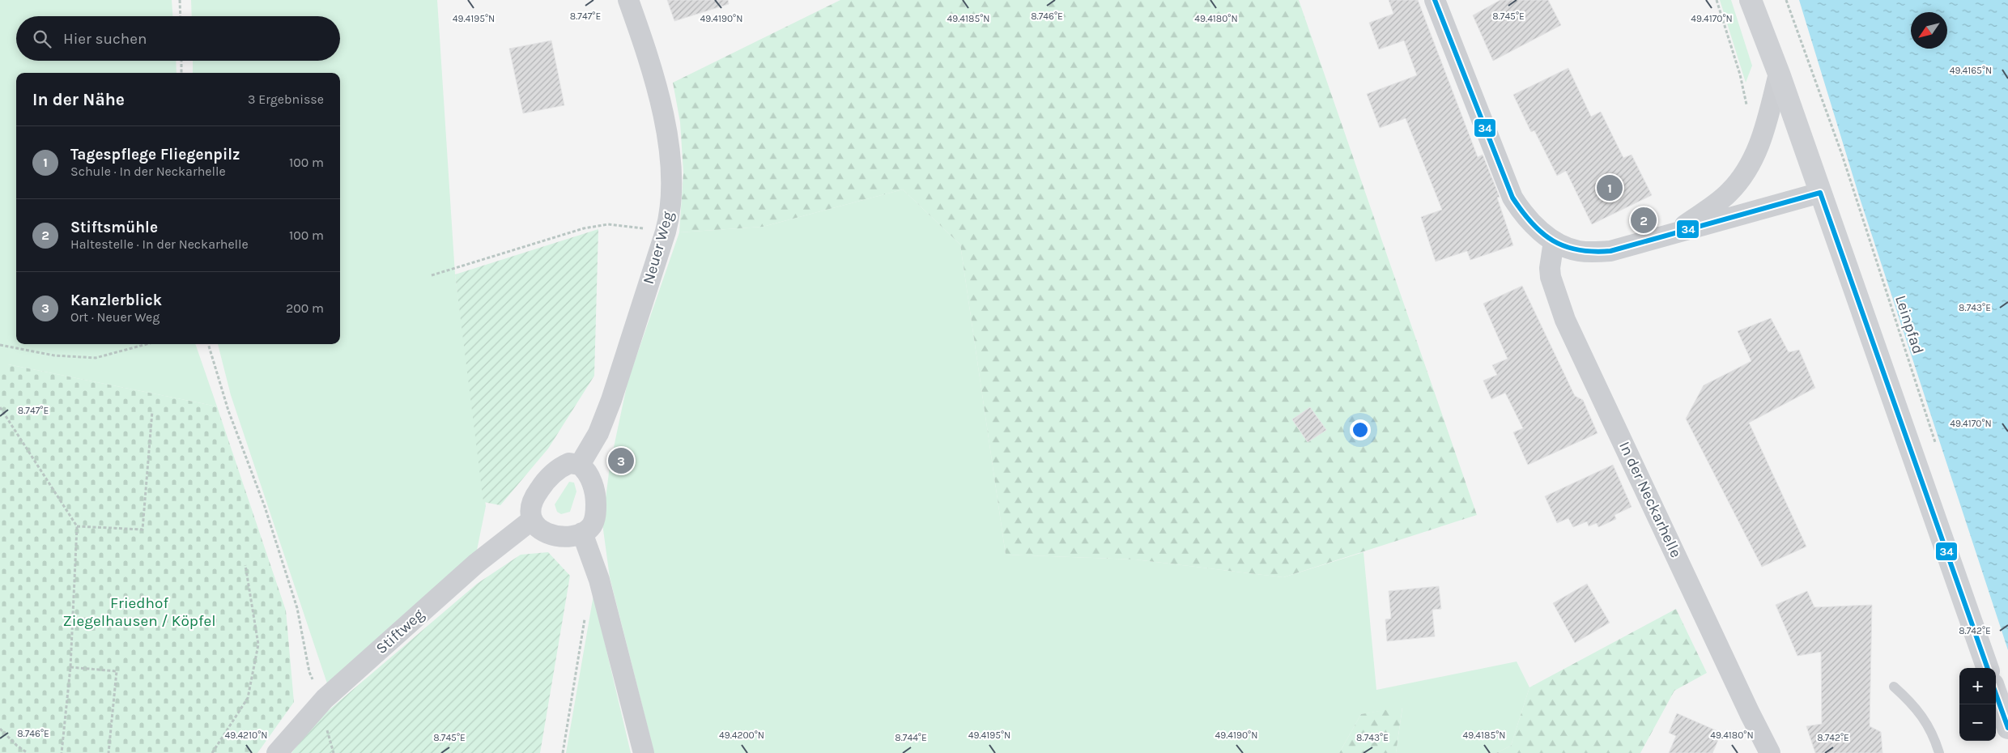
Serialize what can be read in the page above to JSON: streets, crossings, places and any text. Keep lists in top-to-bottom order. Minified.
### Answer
{"streets":{"street":["Neuer Weg","In der Neckarhelle","Stiftweg"],"path":["Leinpfad"]},"crossings":[["Neuer Weg","Stiftweg"]],"parks":["Friedhof Ziegelhausen / Köpfel"],"lines":["transit line 34"],"north":"bottom left","page":{"search":"Hier suchen","heading":["In der Nähe","3 Ergebnisse"],"list":[{"mark":"1","name":"Tagespflege Fliegenpilz","note":"Schule · In der Neckarhelle","value":"100 m"},{"mark":"2","name":"Stiftsmühle","note":"Haltestelle · In der Neckarhelle","value":"100 m"},{"mark":"3","name":"Kanzlerblick","note":"Ort · Neuer Weg","value":"200 m"}],"pins":["1","2","3"],"map_buttons":["+","−"]},"coordinates":["8.747°E","8.745°E","8.746°E","49.4195°N","49.4190°N","49.4185°N","49.4180°N","49.4170°N","49.4165°N","8.743°E","8.742°E","49.4210°N","49.4200°N","8.744°E"]}
